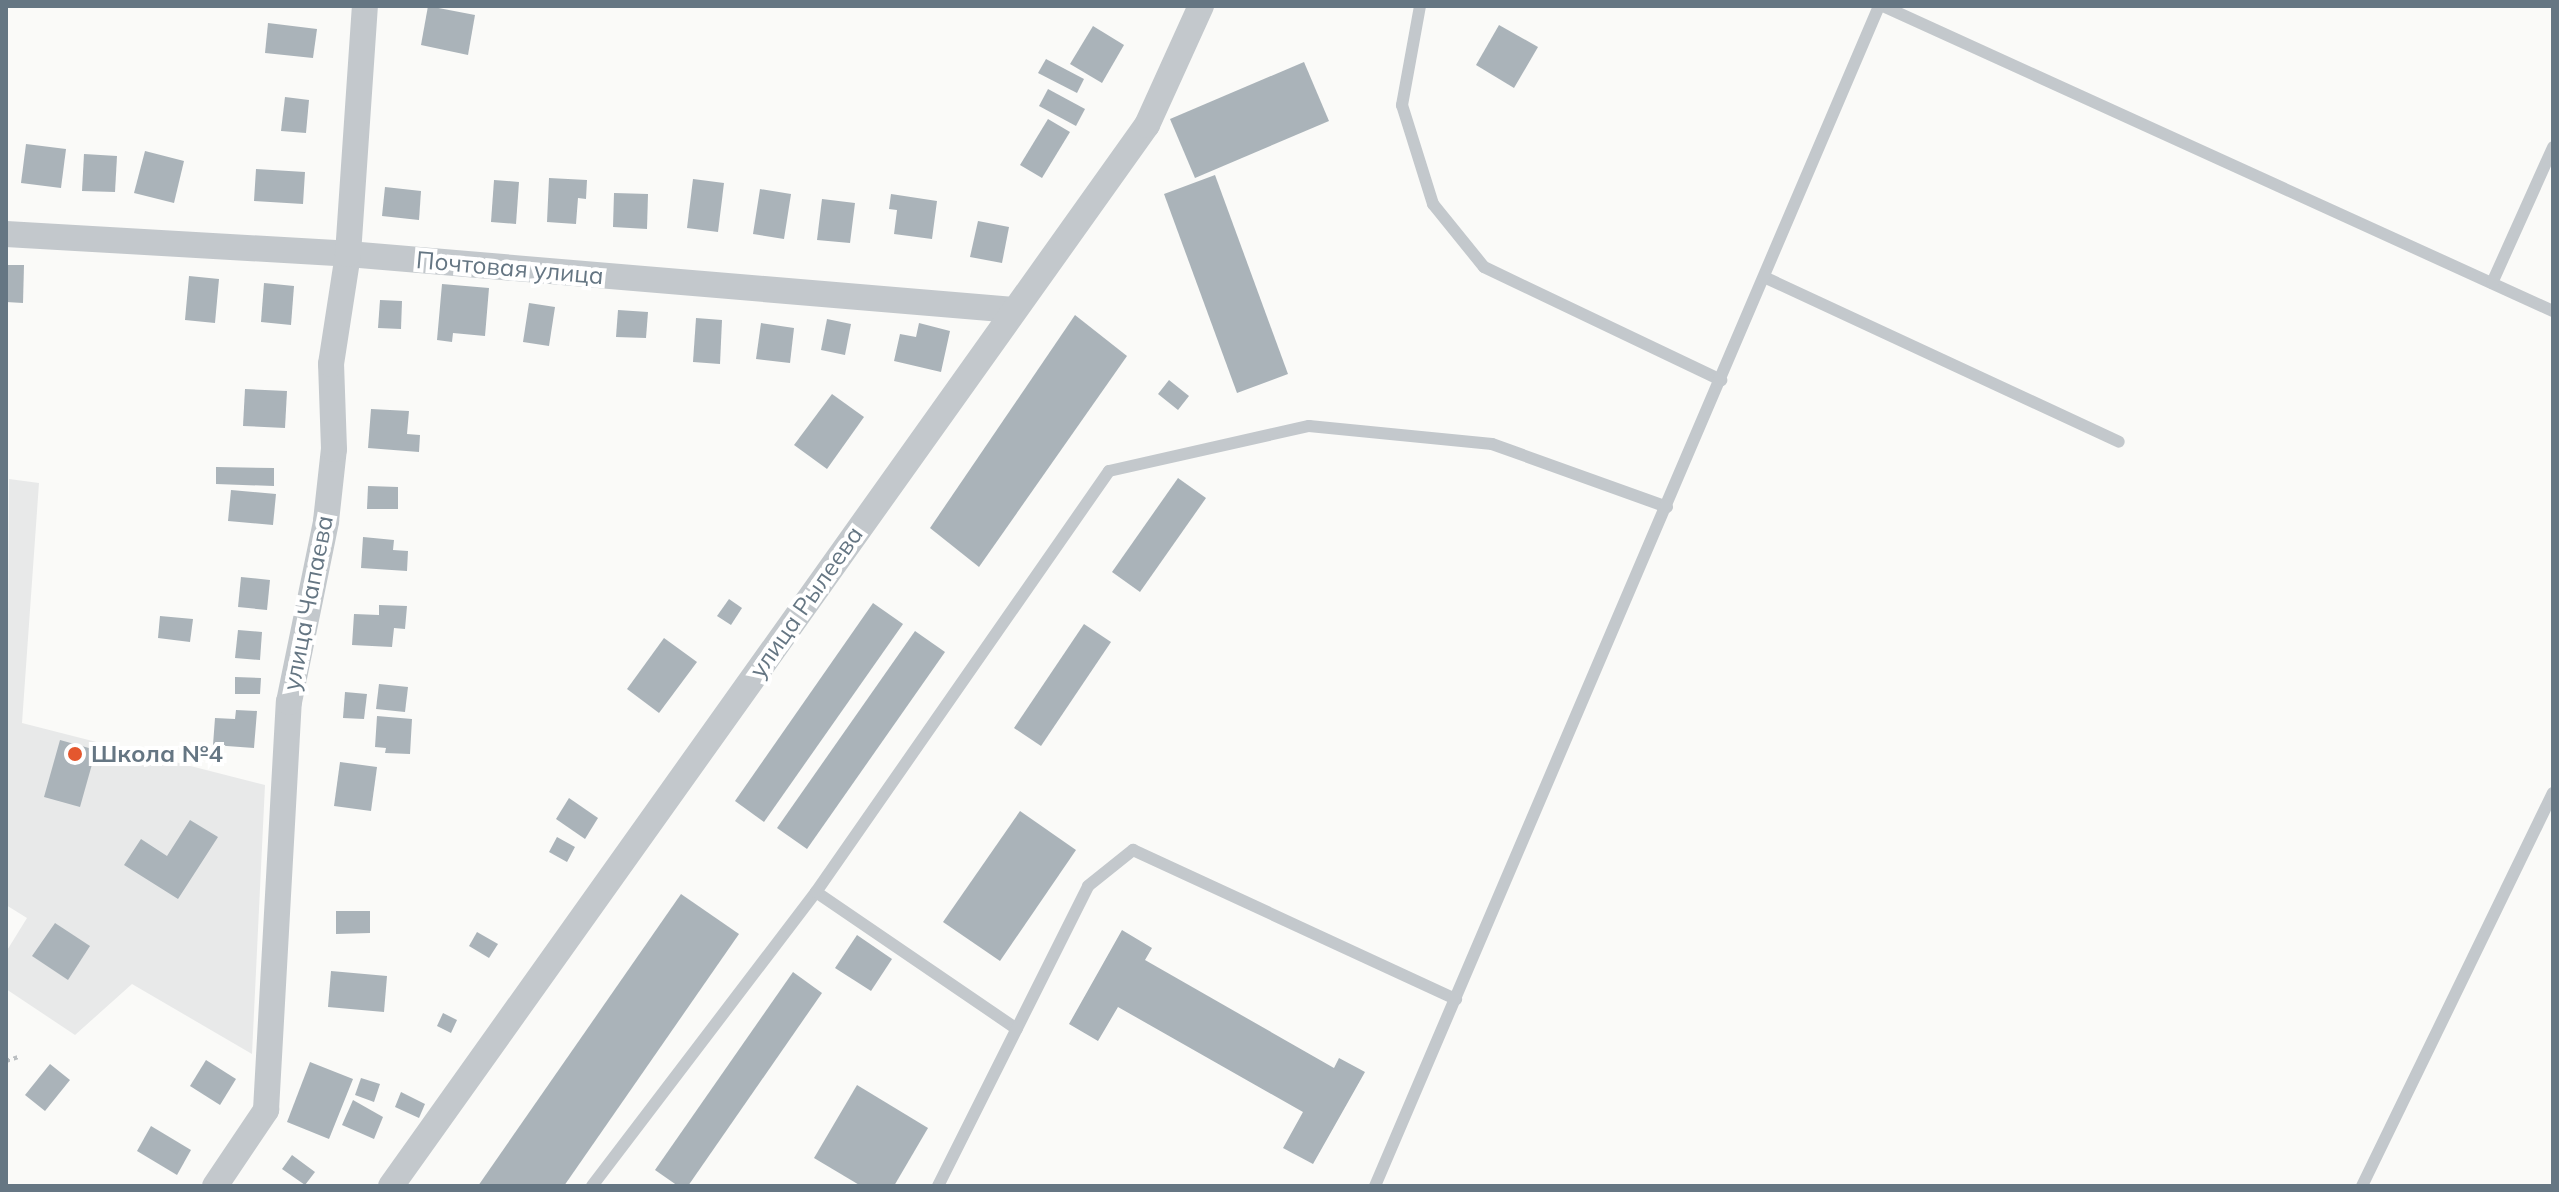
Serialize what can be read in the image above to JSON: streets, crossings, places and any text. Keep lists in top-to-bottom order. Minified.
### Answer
{"streets":{"street":["Почтовая улица","улица Рылеева","улица Чапаева"]},"crossings":[["Почтовая улица","улица Рылеева"],["Почтовая улица","улица Чапаева"]],"places":["Школа №4"]}
